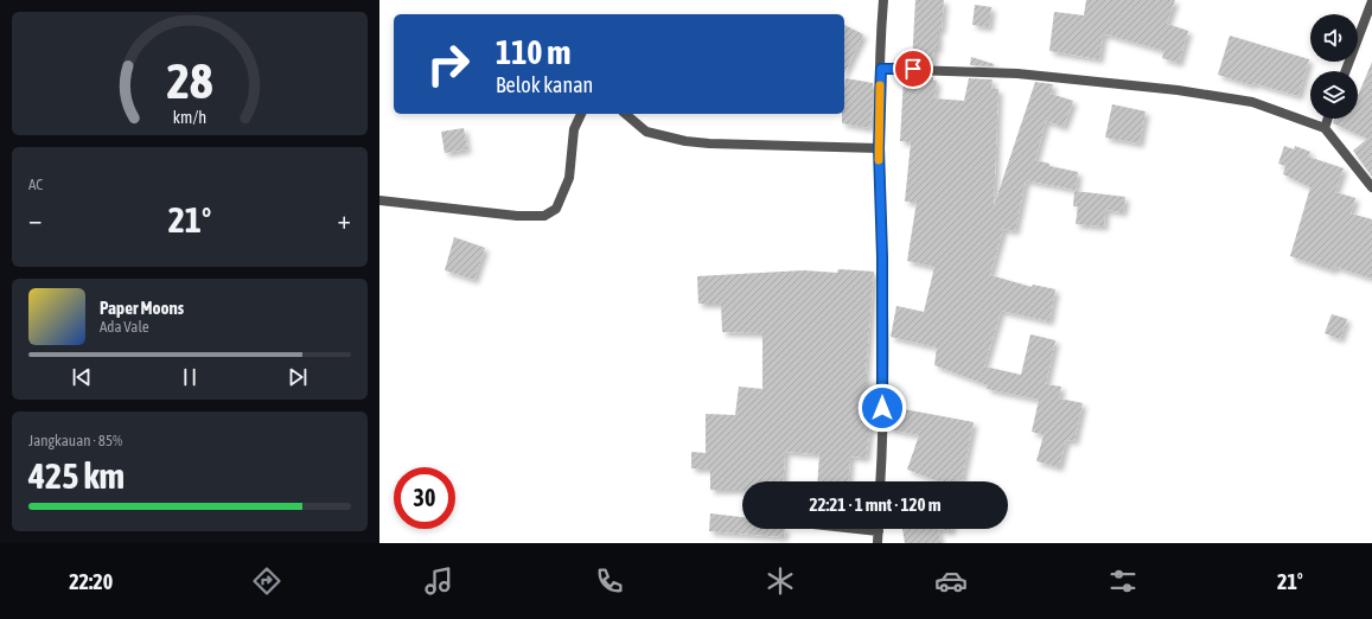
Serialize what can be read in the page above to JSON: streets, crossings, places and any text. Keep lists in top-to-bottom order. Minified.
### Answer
{"page":{"turn":["110 m","Belok kanan"],"tile":["AC",["Jangkauan · 85%","425 km"]],"heat":["−","21°","+"],"song":["Paper Moons","Ada Vale"],"limit":"30","trip":"22:21 · 1 mnt · 120 m","tabs":["22:20","21°"],"gauge":["28","km/h"]}}
